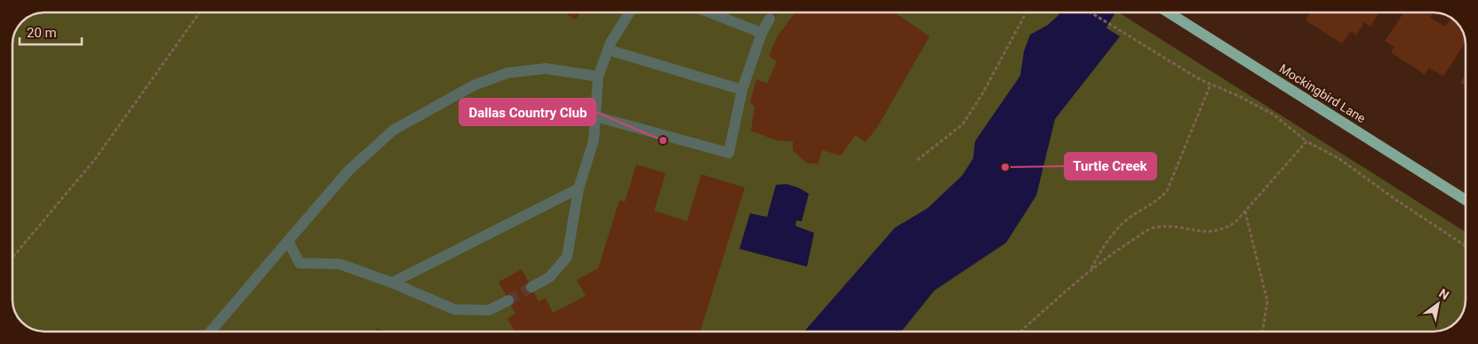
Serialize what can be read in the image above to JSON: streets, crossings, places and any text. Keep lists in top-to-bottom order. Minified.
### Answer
{"streets":{"main road":["Mockingbird Lane"]},"places":["Dallas Country Club","Turtle Creek"],"scale_bar":"20 m","north":"top right"}
